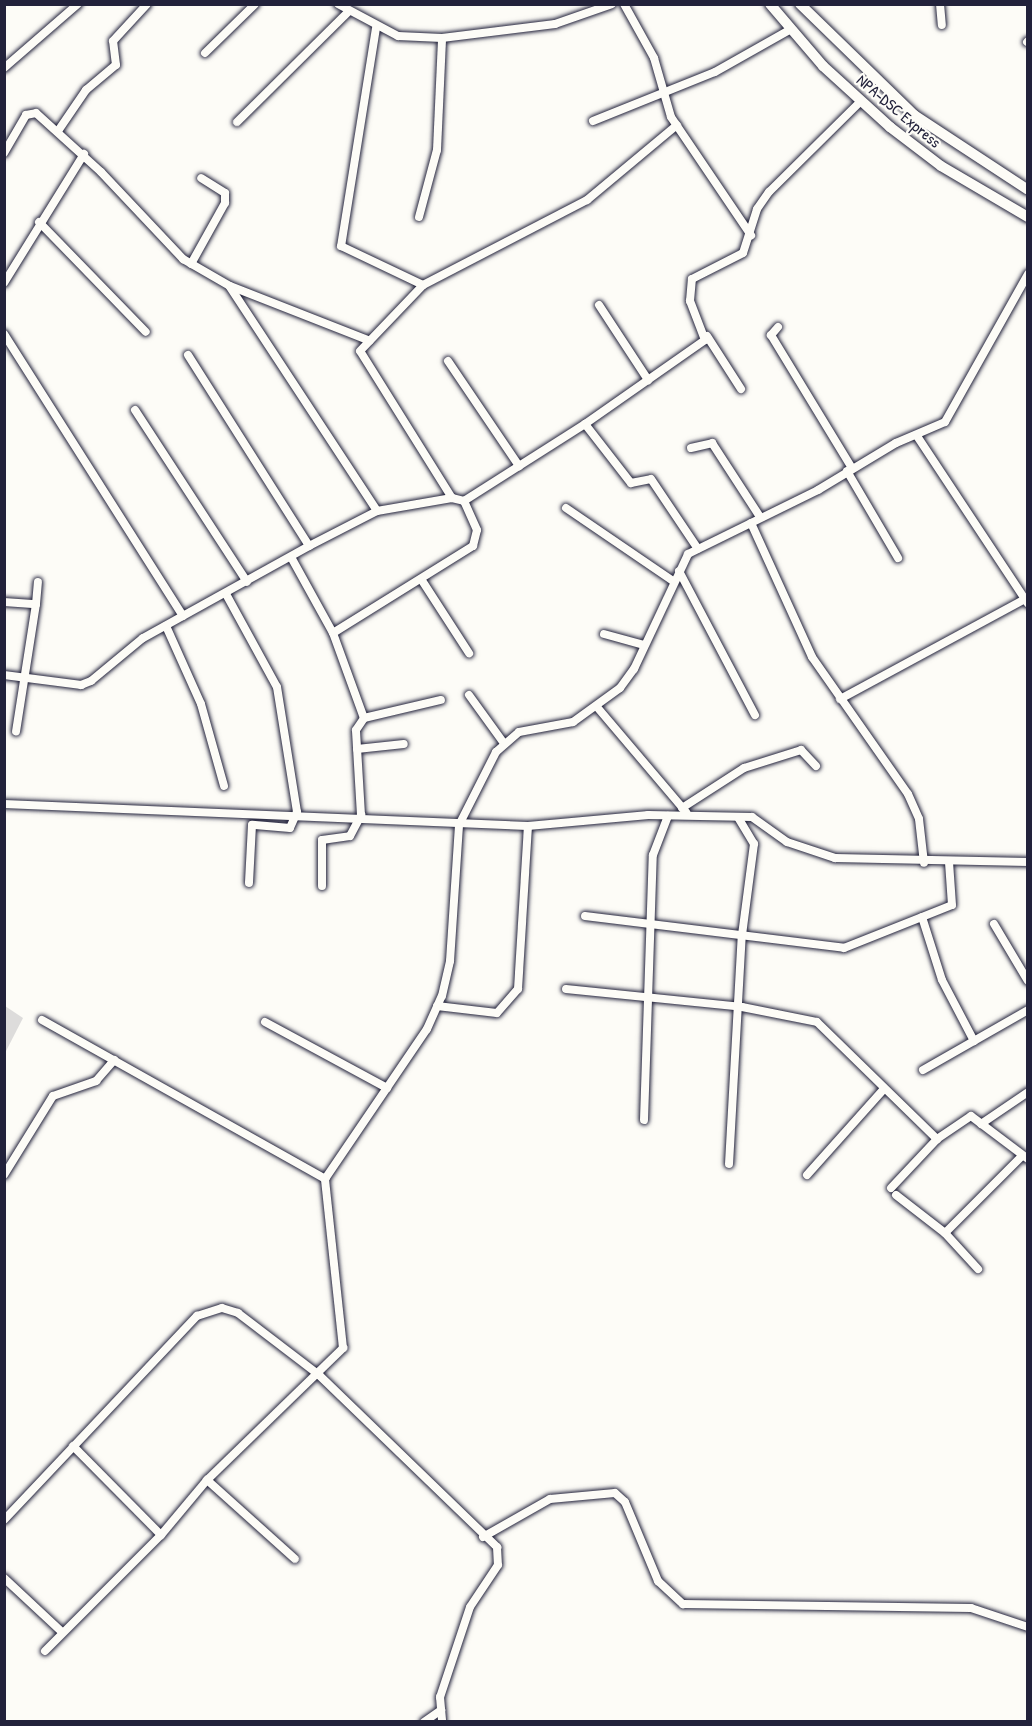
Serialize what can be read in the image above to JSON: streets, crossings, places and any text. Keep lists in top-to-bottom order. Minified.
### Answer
{"streets":{"main road":["NPA-DSC Express"]}}
